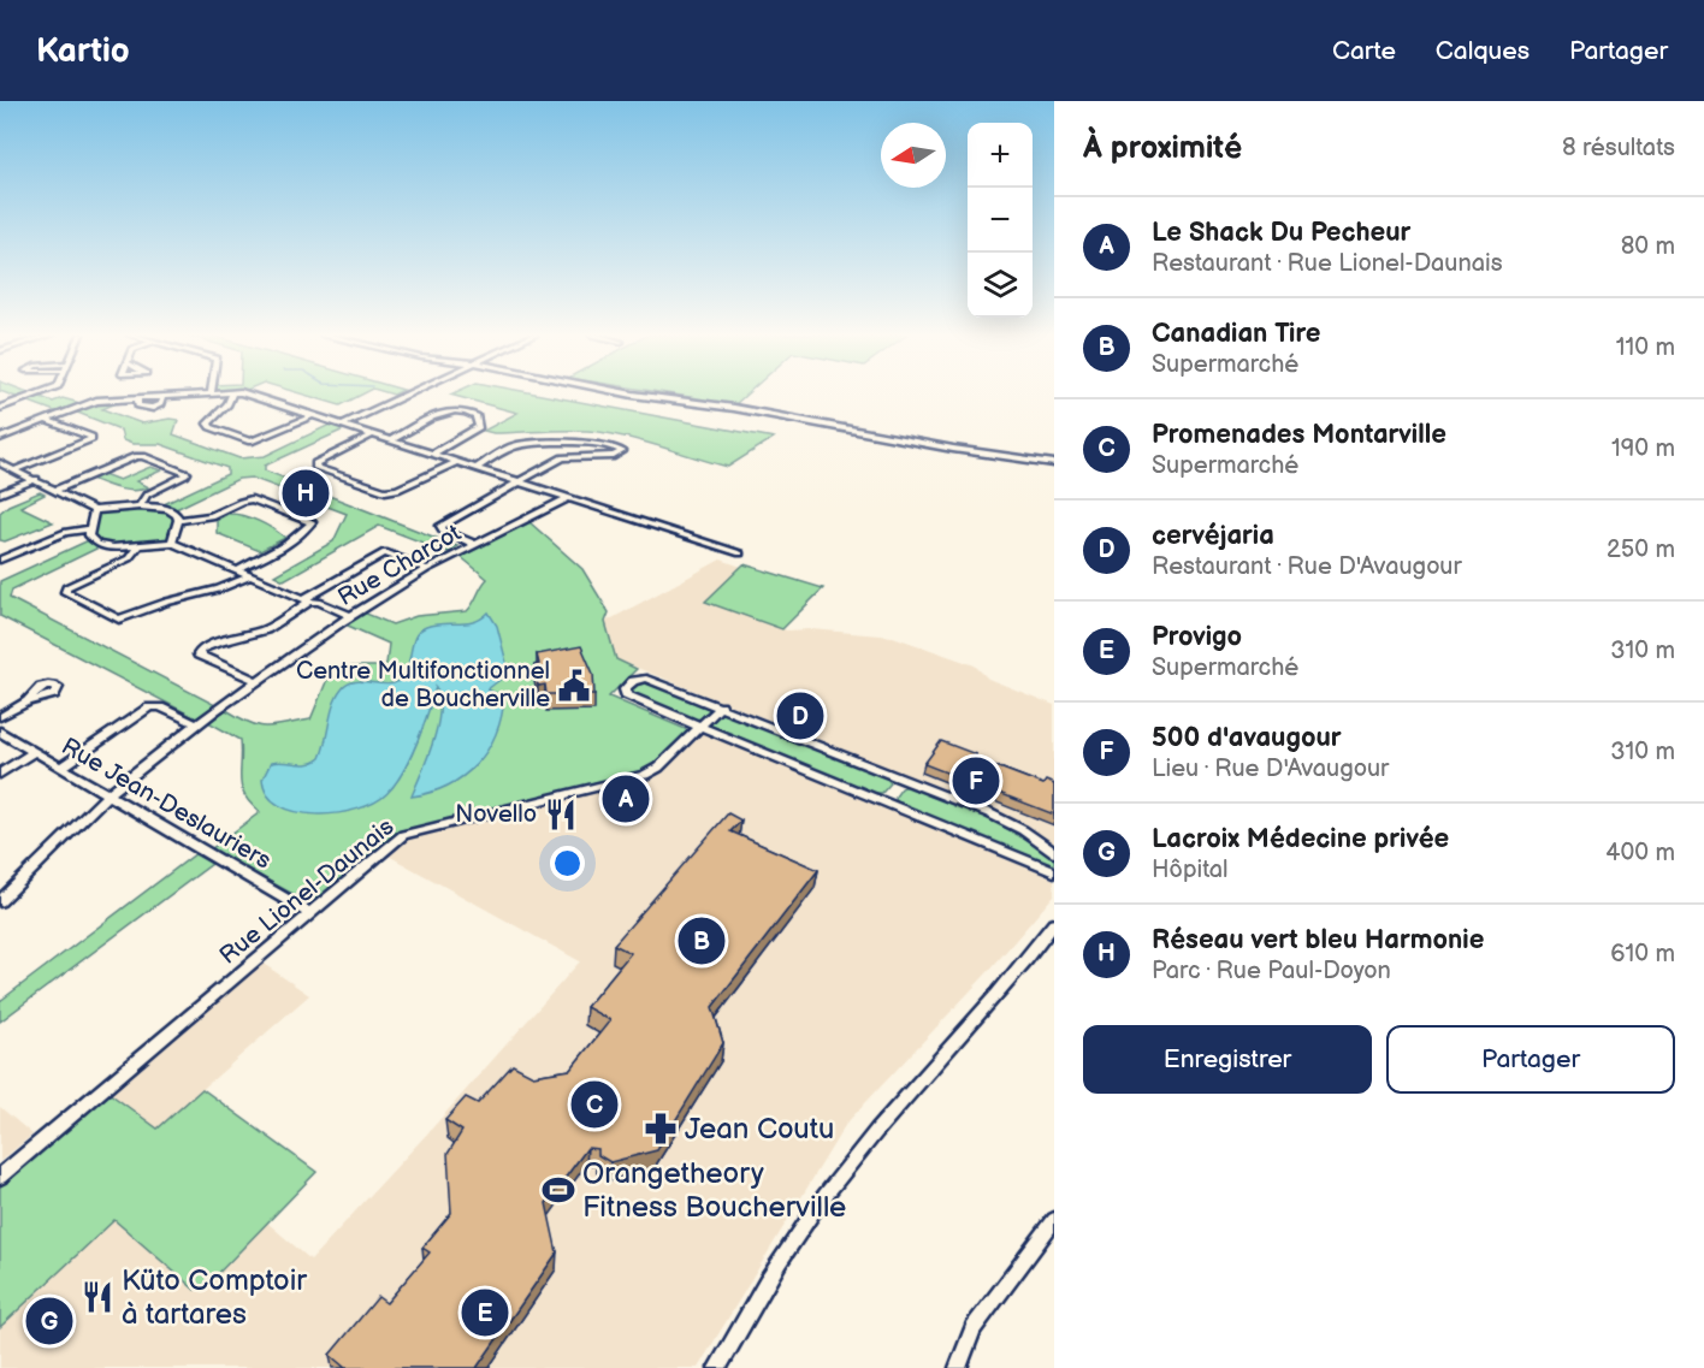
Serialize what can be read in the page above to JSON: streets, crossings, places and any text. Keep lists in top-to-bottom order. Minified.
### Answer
{"streets":{"street":["Rue Charcot","Rue Jean-Deslauriers","Rue Lionel-Daunais"]},"crossings":[["Rue Charcot","Rue Jean-Deslauriers"],["Rue Jean-Deslauriers","Rue Lionel-Daunais"]],"places":{"public building":["Centre Multifonctionnel de Boucherville"],"restaurant":["Novello","Küto Comptoir à tartares"],"pharmacy":["Jean Coutu"],"sports":["Orangetheory Fitness Boucherville"]},"north":"left","page":{"header":"Kartio","nav":["Carte","Calques","Partager"],"heading":["À proximité","8 résultats"],"map_buttons":["+","−"],"list":[{"mark":"A","name":"Le Shack Du Pecheur","note":"Restaurant · Rue Lionel-Daunais","value":"80 m"},{"mark":"B","name":"Canadian Tire","note":"Supermarché","value":"110 m"},{"mark":"C","name":"Promenades Montarville","note":"Supermarché","value":"190 m"},{"mark":"D","name":"cervéjaria","note":"Restaurant · Rue D'Avaugour","value":"250 m"},{"mark":"E","name":"Provigo","note":"Supermarché","value":"310 m"},{"mark":"F","name":"500 d'avaugour","note":"Lieu · Rue D'Avaugour","value":"310 m"},{"mark":"G","name":"Lacroix Médecine privée","note":"Hôpital","value":"400 m"},{"mark":"H","name":"Réseau vert bleu Harmonie","note":"Parc · Rue Paul-Doyon","value":"610 m"}],"pins":["H","D","F","A","B","C","E","G"],"buttons":["Enregistrer","Partager"]}}
